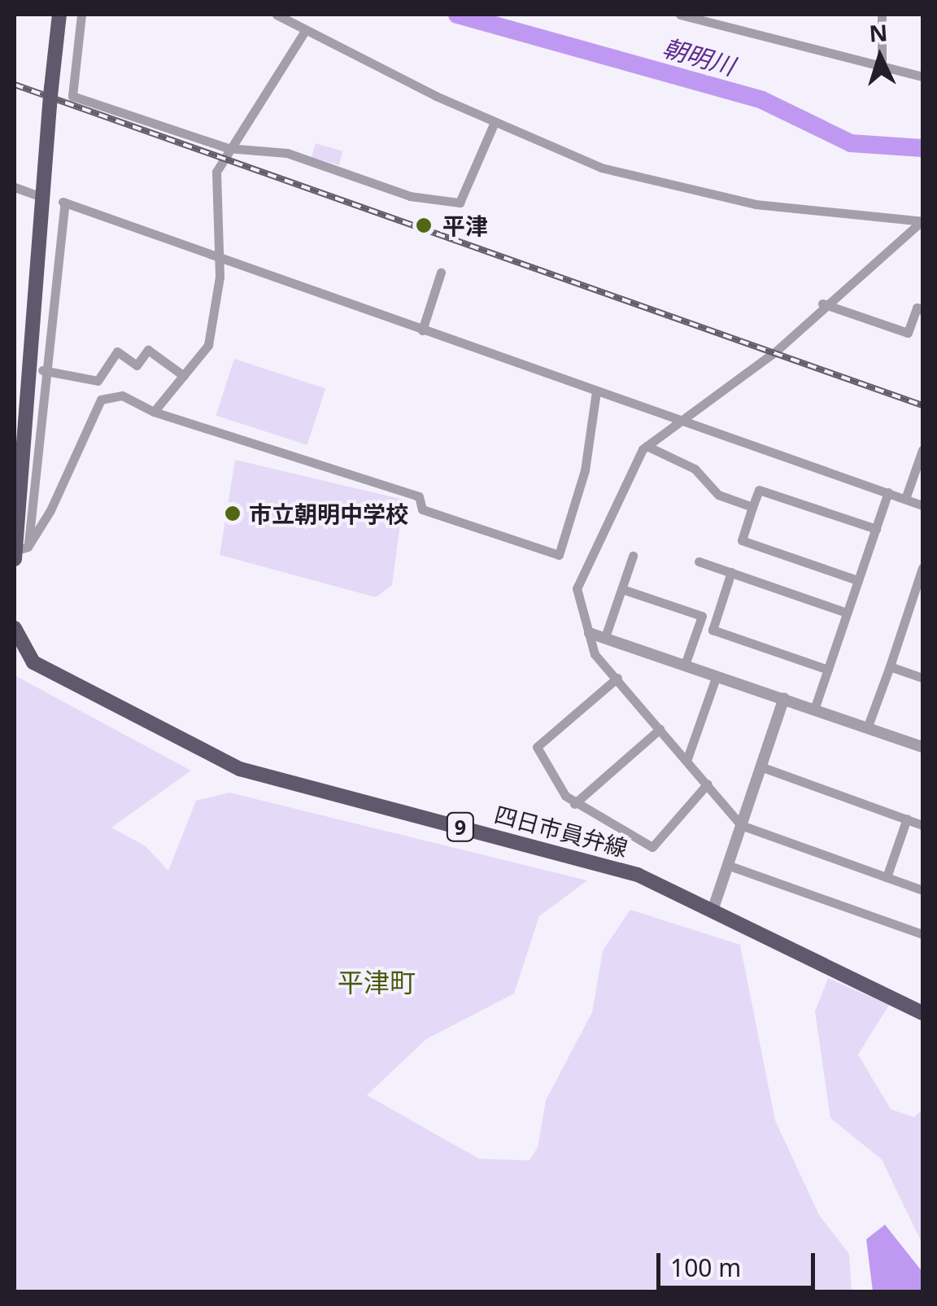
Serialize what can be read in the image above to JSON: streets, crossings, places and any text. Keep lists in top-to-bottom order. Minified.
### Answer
{"streets":{"main road":["9","四日市員弁線"]},"districts":["平津町"],"water":["朝明川"],"places":["平津","市立朝明中学校"],"scale_bar":"100 m","north":"top"}
